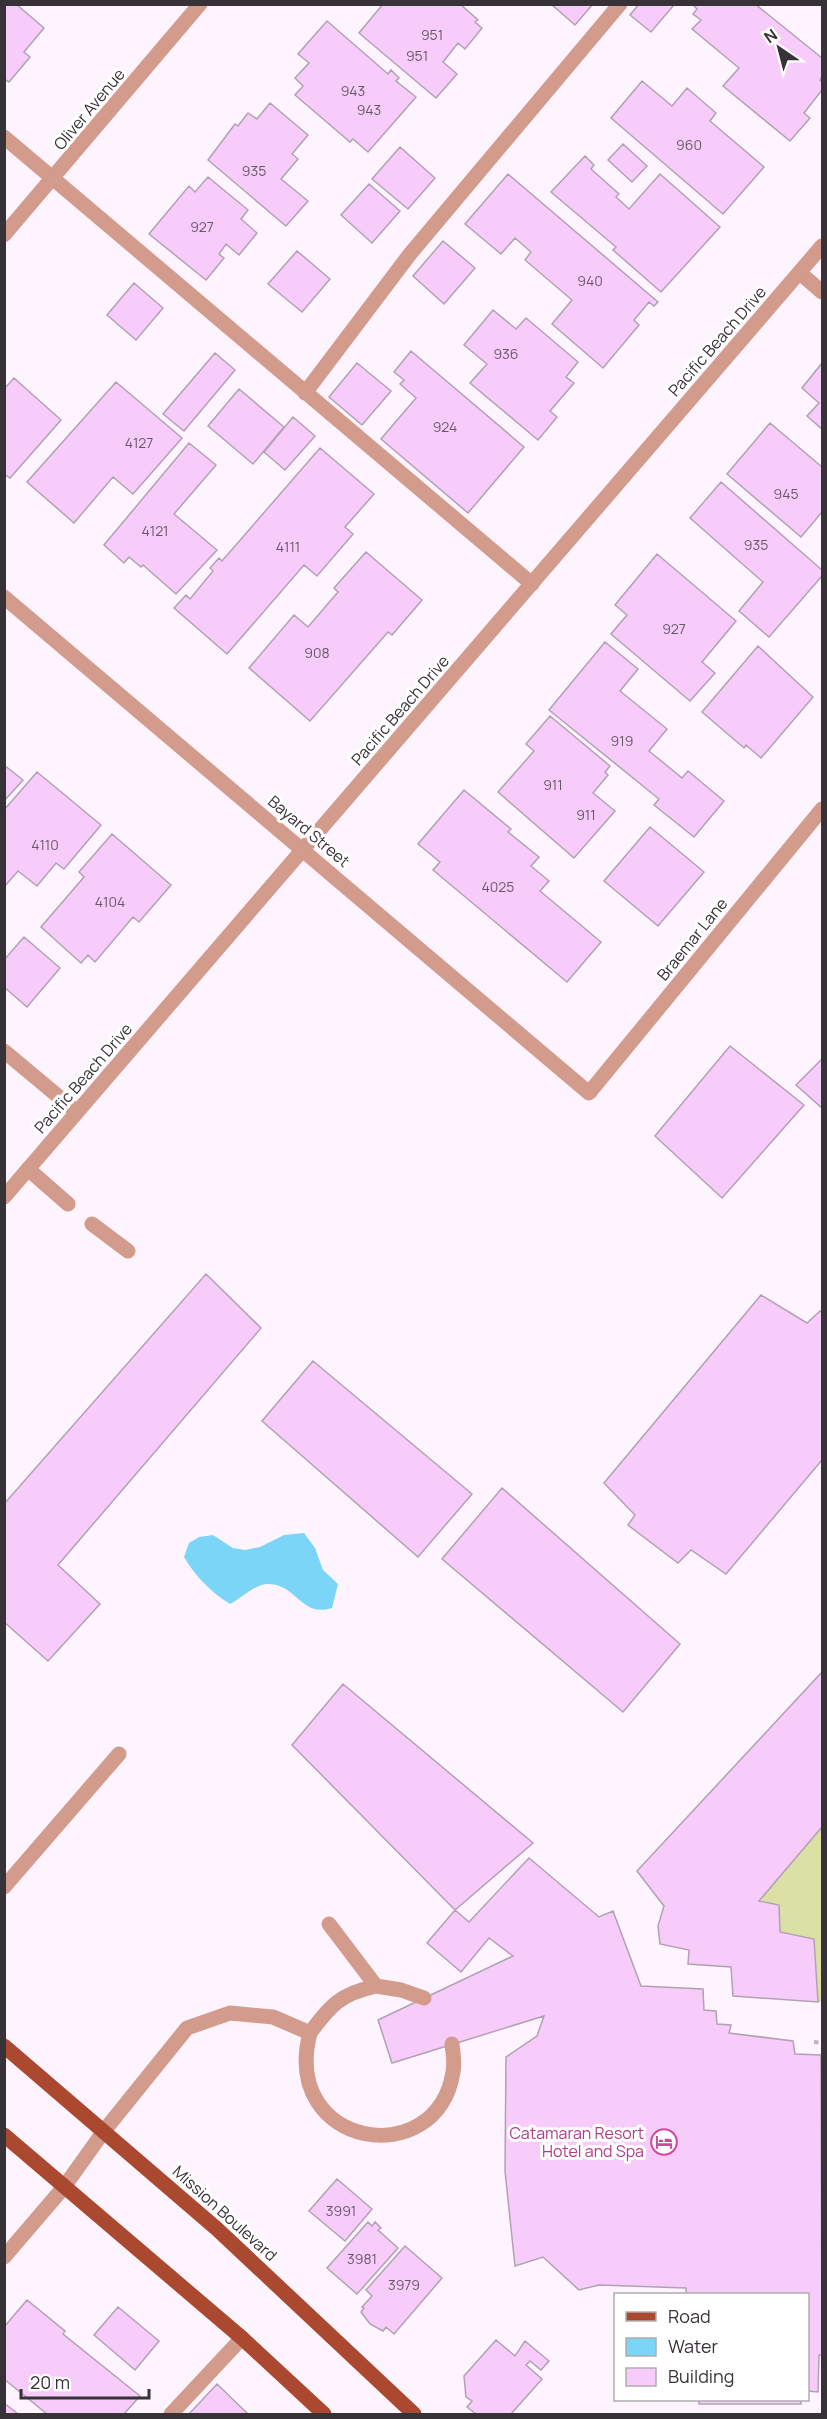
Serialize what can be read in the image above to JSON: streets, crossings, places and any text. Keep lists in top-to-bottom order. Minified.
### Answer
{"streets":{"main road":["Mission Boulevard"],"street":["Oliver Avenue","Pacific Beach Drive","Bayard Street","Braemar Lane"]},"crossings":[["Pacific Beach Drive","Bayard Street"],["Bayard Street","Braemar Lane"]],"places":{"hotel":["Catamaran Resort Hotel and Spa"]},"house_numbers":["951","951","943","943","960","935","927","940","936","924","4127","945","4121","935","4111","927","908","919","911","911","4110","4025","4104","3991","3981","3979"],"legend":["Road","Water","Building"],"scale_bar":"20 m","north":"top left"}
